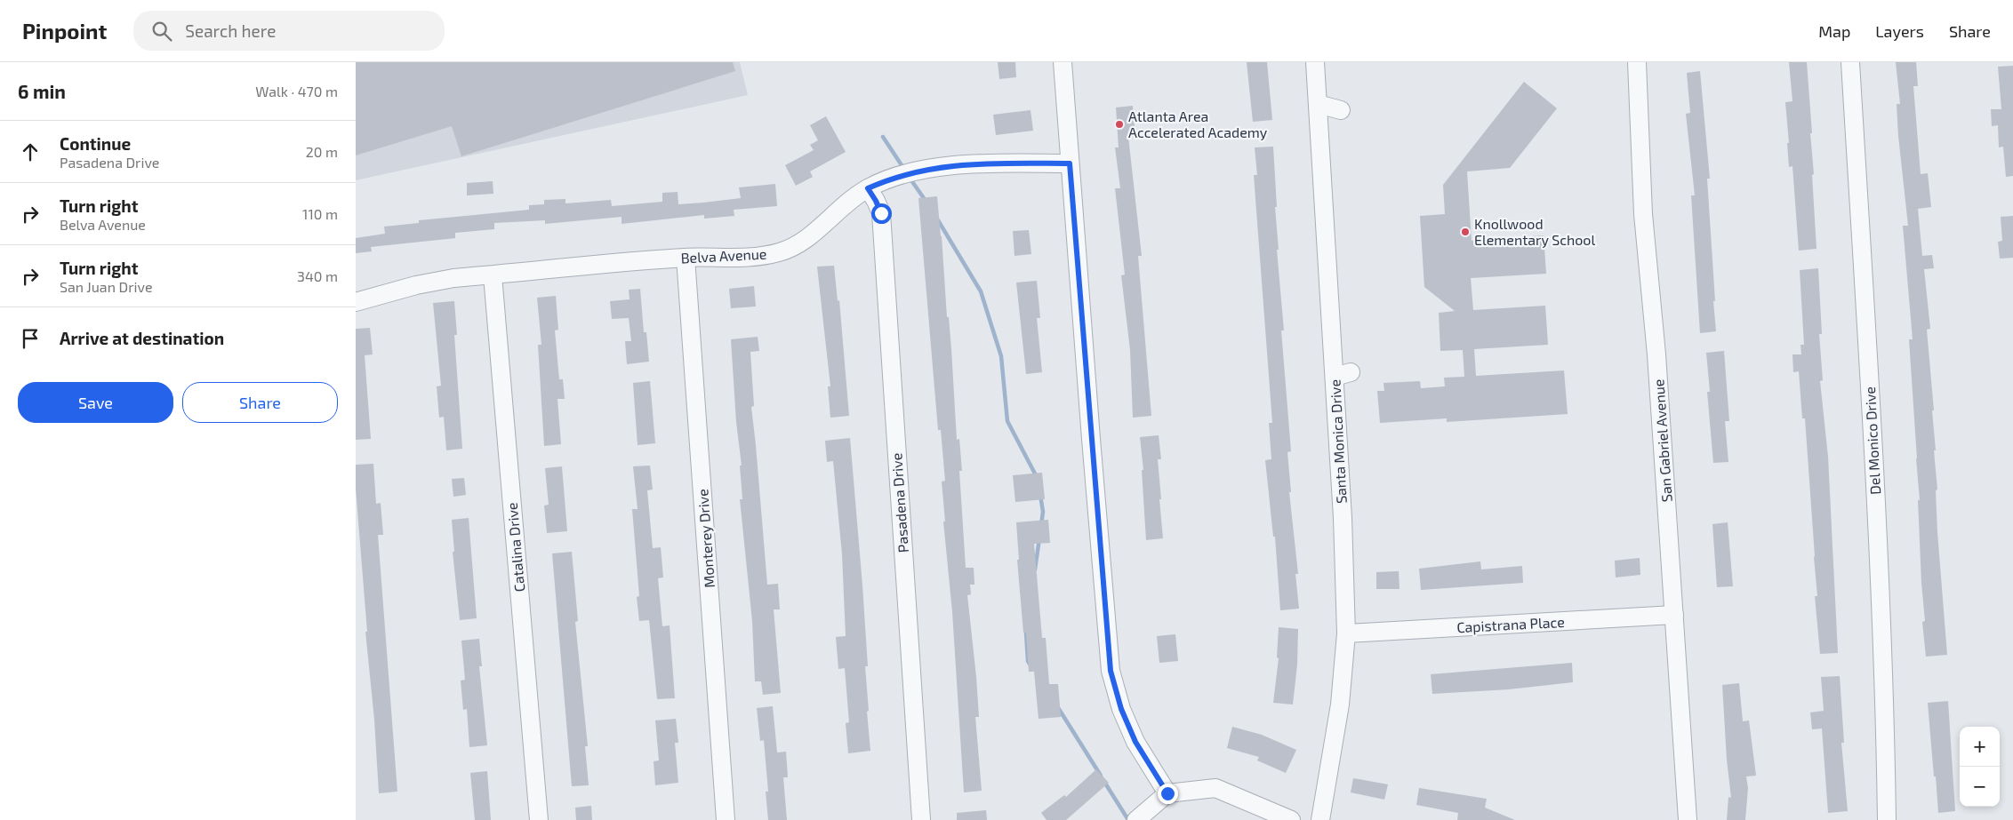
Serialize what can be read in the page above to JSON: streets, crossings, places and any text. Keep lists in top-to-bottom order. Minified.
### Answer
{"streets":{"street":["Belva Avenue","San Gabriel Avenue","Del Monico Drive","Santa Monica Drive","Pasadena Drive","Monterey Drive","Catalina Drive","Capistrana Place"]},"crossings":[["Belva Avenue","Pasadena Drive"],["Belva Avenue","Monterey Drive"],["Belva Avenue","Catalina Drive"],["San Gabriel Avenue","Capistrana Place"],["Santa Monica Drive","Capistrana Place"]],"places":["Atlanta Area Accelerated Academy","Knollwood Elementary School"],"page":{"header":"Pinpoint","search":"Search here","nav":["Map","Layers","Share"],"heading":["6 min","Walk · 470 m"],"list":[["Continue","Pasadena Drive","20 m"],["Turn right","Belva Avenue","110 m"],["Turn right","San Juan Drive","340 m"],"Arrive at destination"],"buttons":["Save","Share"],"map_buttons":["+","−"]}}
